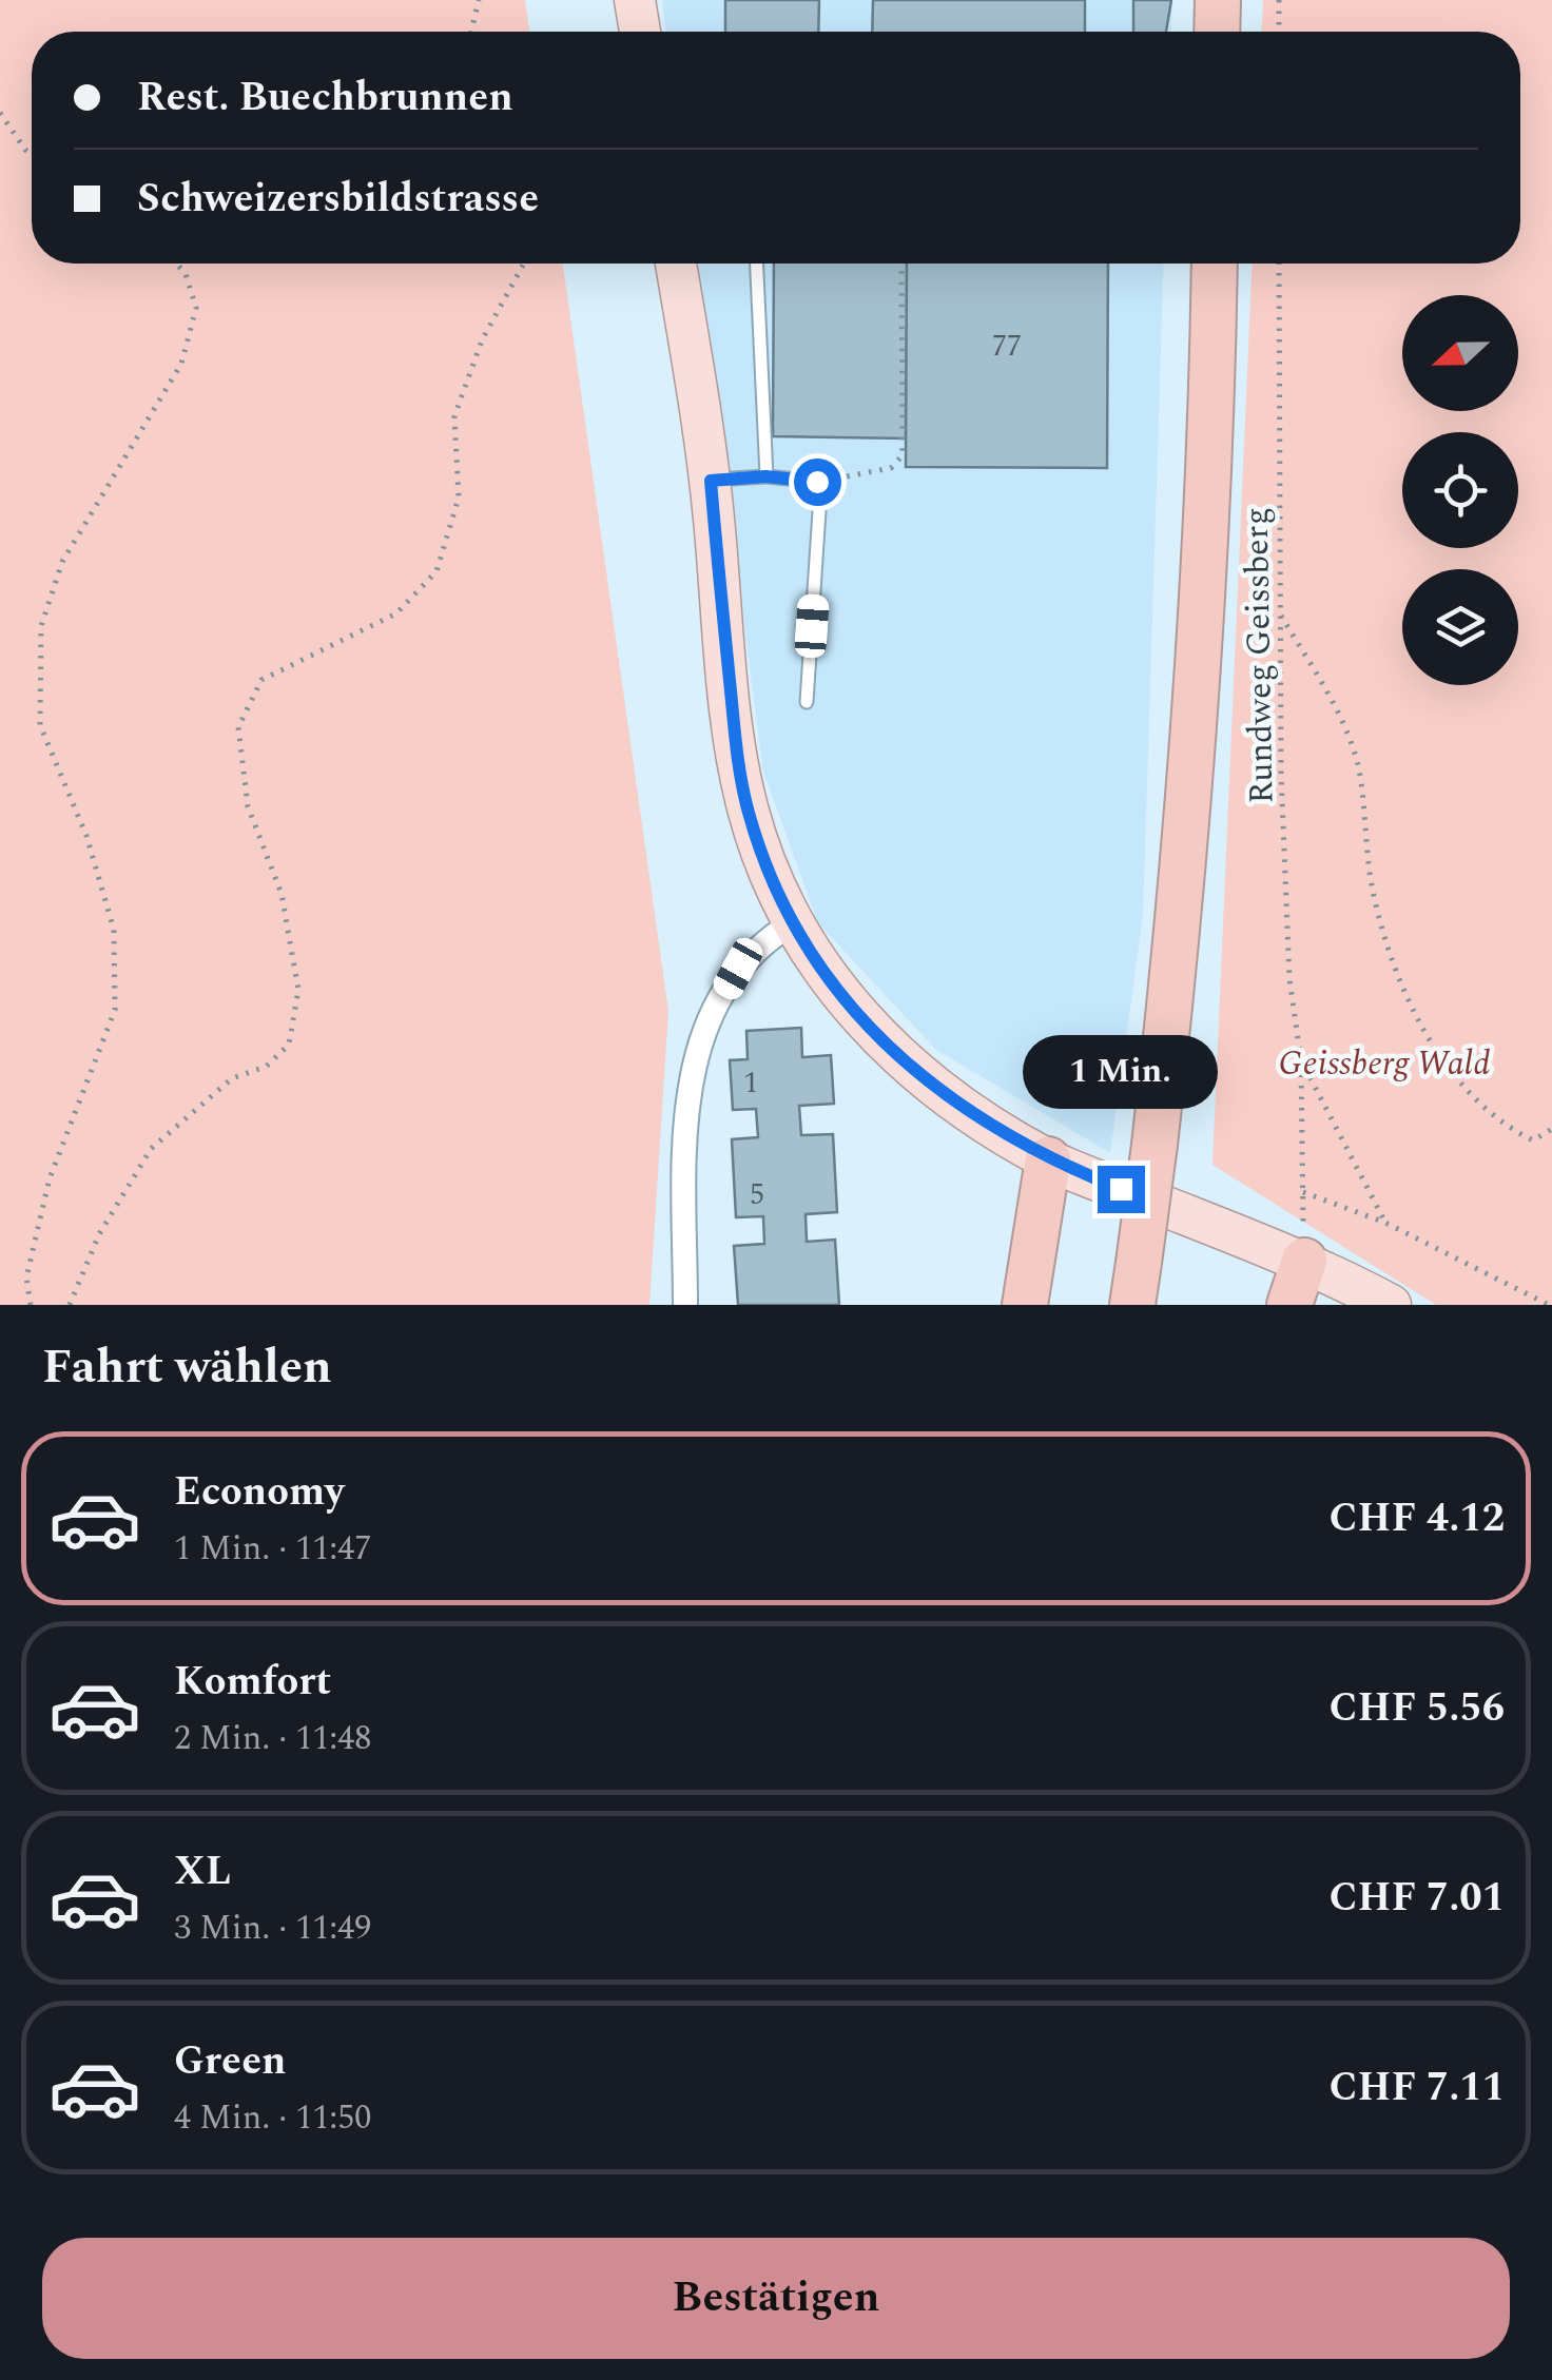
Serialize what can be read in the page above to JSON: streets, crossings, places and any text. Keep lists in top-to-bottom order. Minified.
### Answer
{"streets":{"path":["Rundweg Geissberg"]},"parks":["Geissberg Wald"],"house_numbers":["77","1","5"],"north":"left","page":{"banner":["Rest. Buechbrunnen","Schweizersbildstrasse"],"bubble":"1 Min.","heading":"Fahrt wählen","list":[{"name":"Economy","note":"1 Min. · 11:47","value":"CHF 4.12"},{"name":"Komfort","note":"2 Min. · 11:48","value":"CHF 5.56"},{"name":"XL","note":"3 Min. · 11:49","value":"CHF 7.01"},{"name":"Green","note":"4 Min. · 11:50","value":"CHF 7.11"}],"buttons":"Bestätigen"}}
